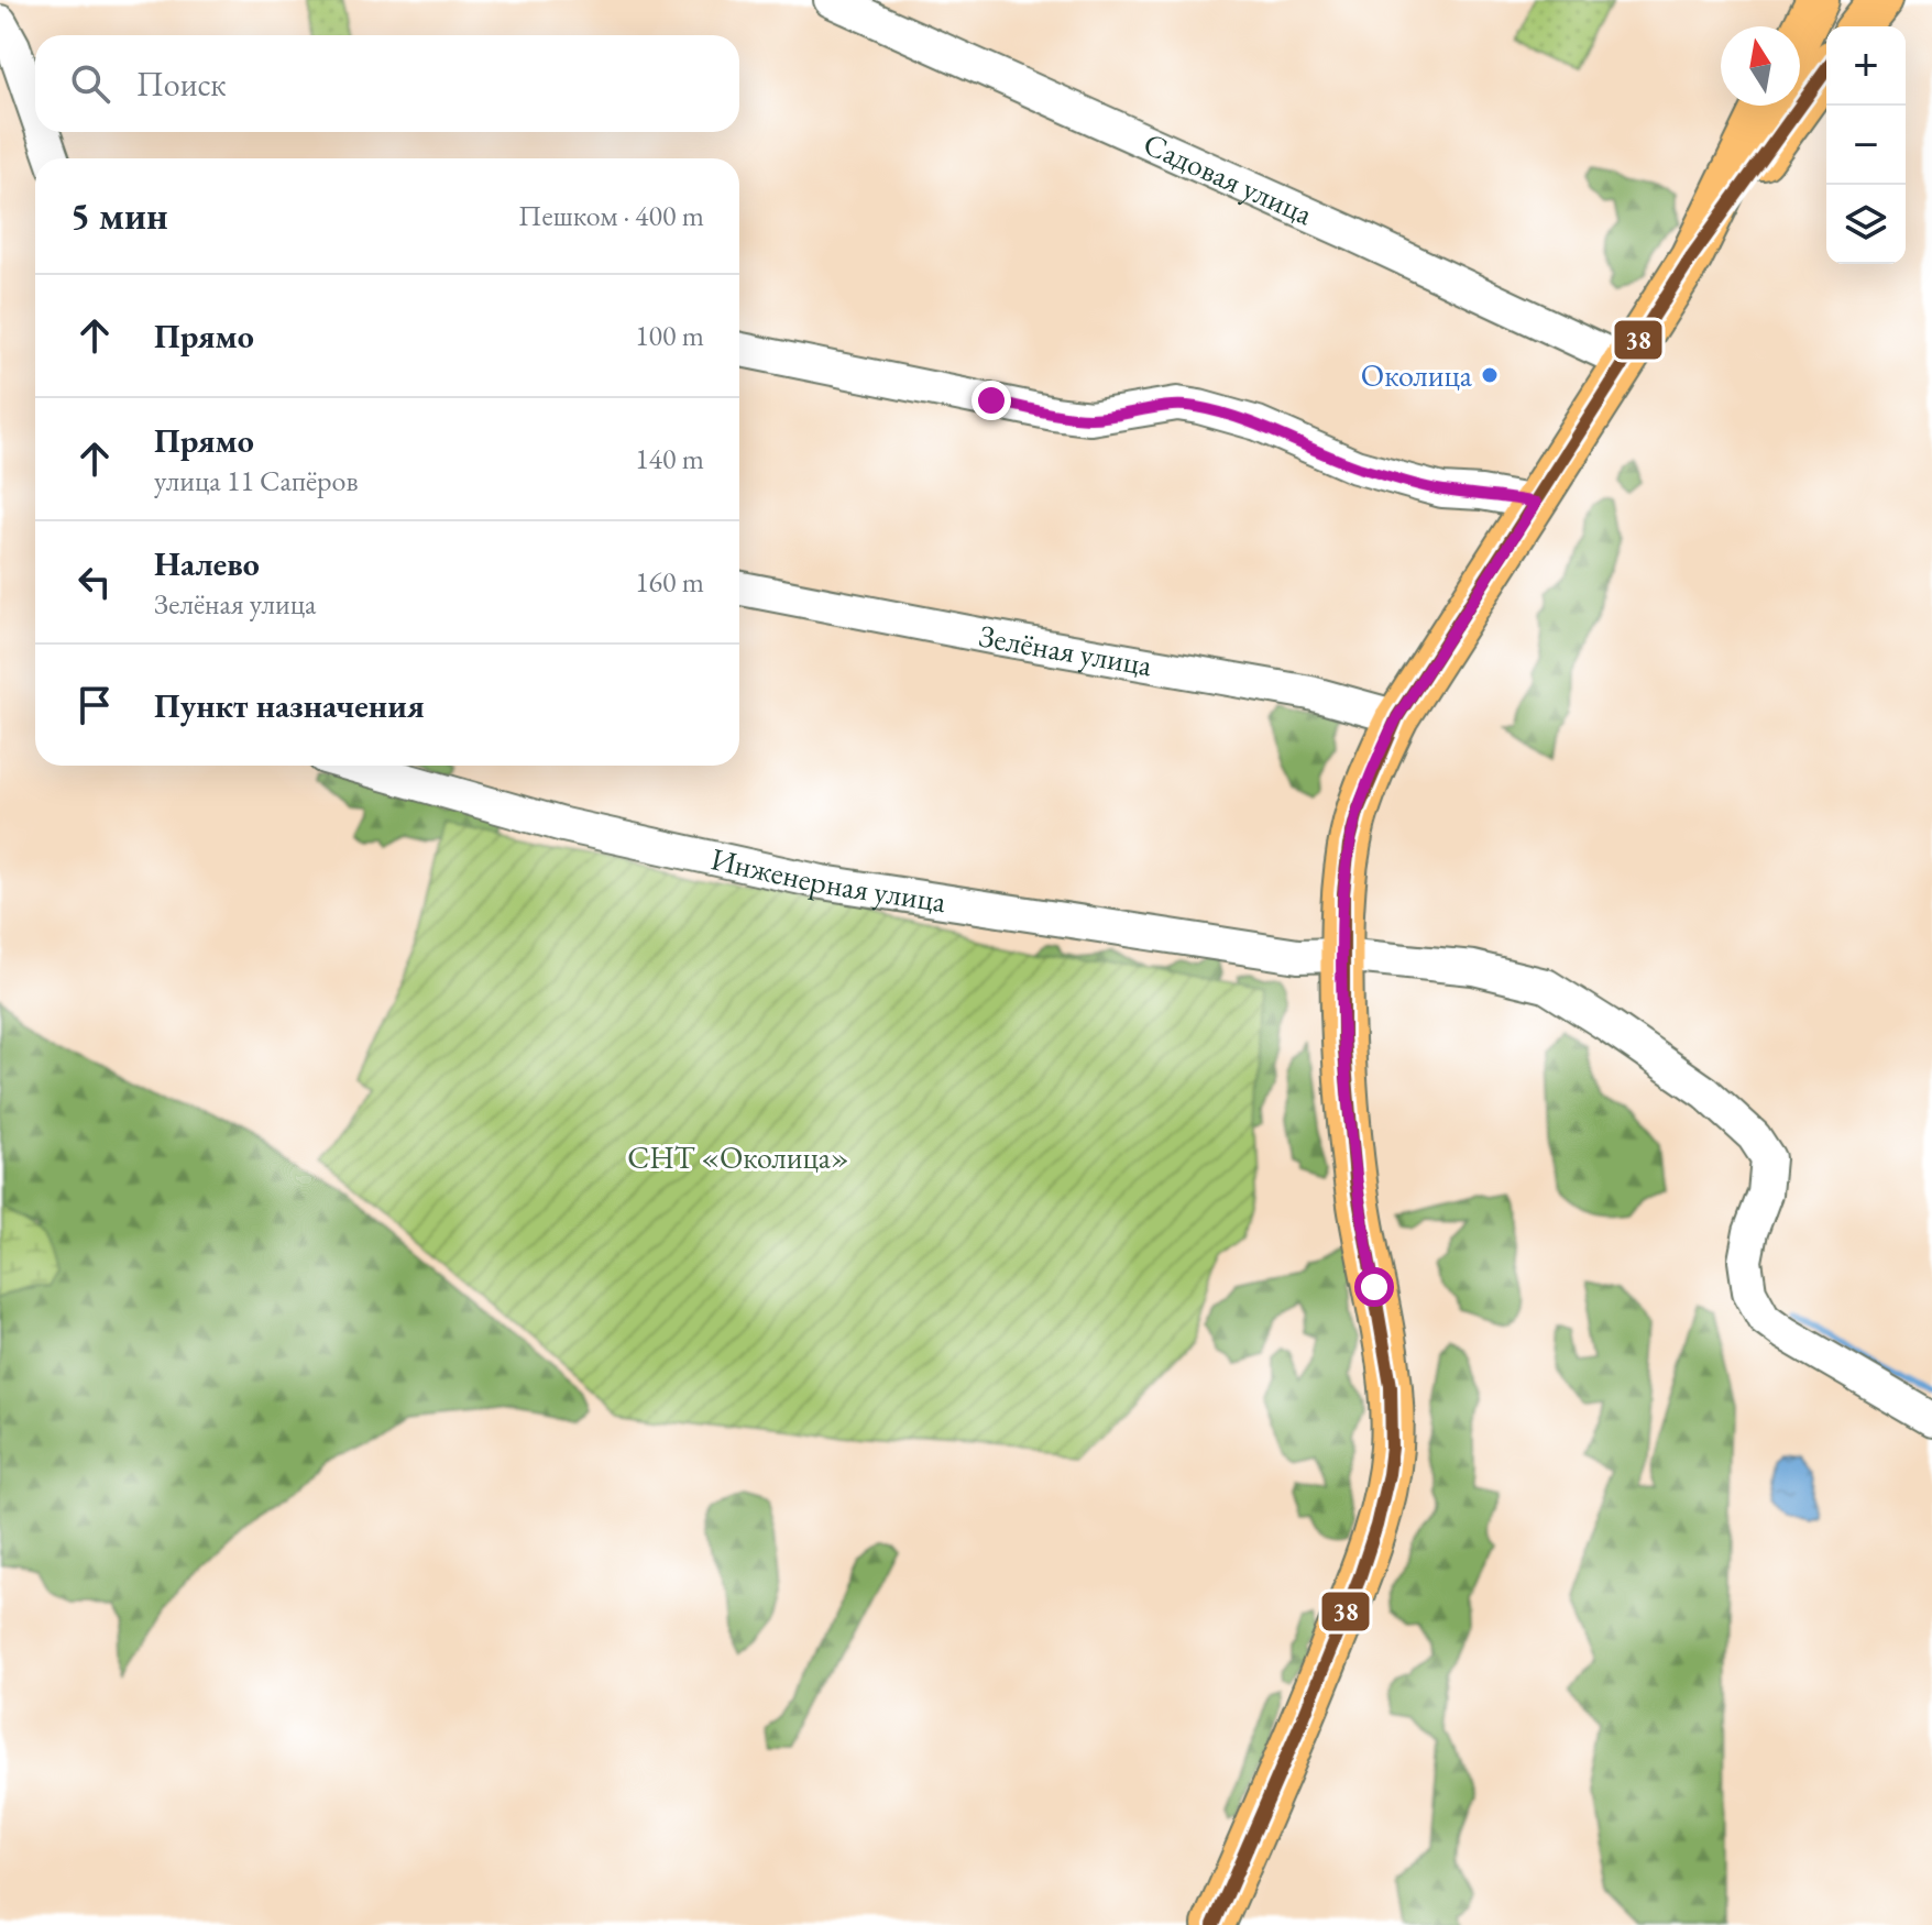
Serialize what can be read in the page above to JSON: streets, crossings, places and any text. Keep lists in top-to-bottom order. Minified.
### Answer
{"streets":{"street":["Садовая улица","Зелёная улица","Инженерная улица"]},"parks":["СНТ «Околица»"],"places":["Околица"],"lines":["transit line 38"],"north":"top","page":{"map_buttons":["+","−"],"search":"Поиск","heading":["5 мин","Пешком · 400 m"],"list":[["Прямо","100 m"],["Прямо","улица 11 Сапёров","140 m"],["Налево","Зелёная улица","160 m"],"Пункт назначения"]}}
